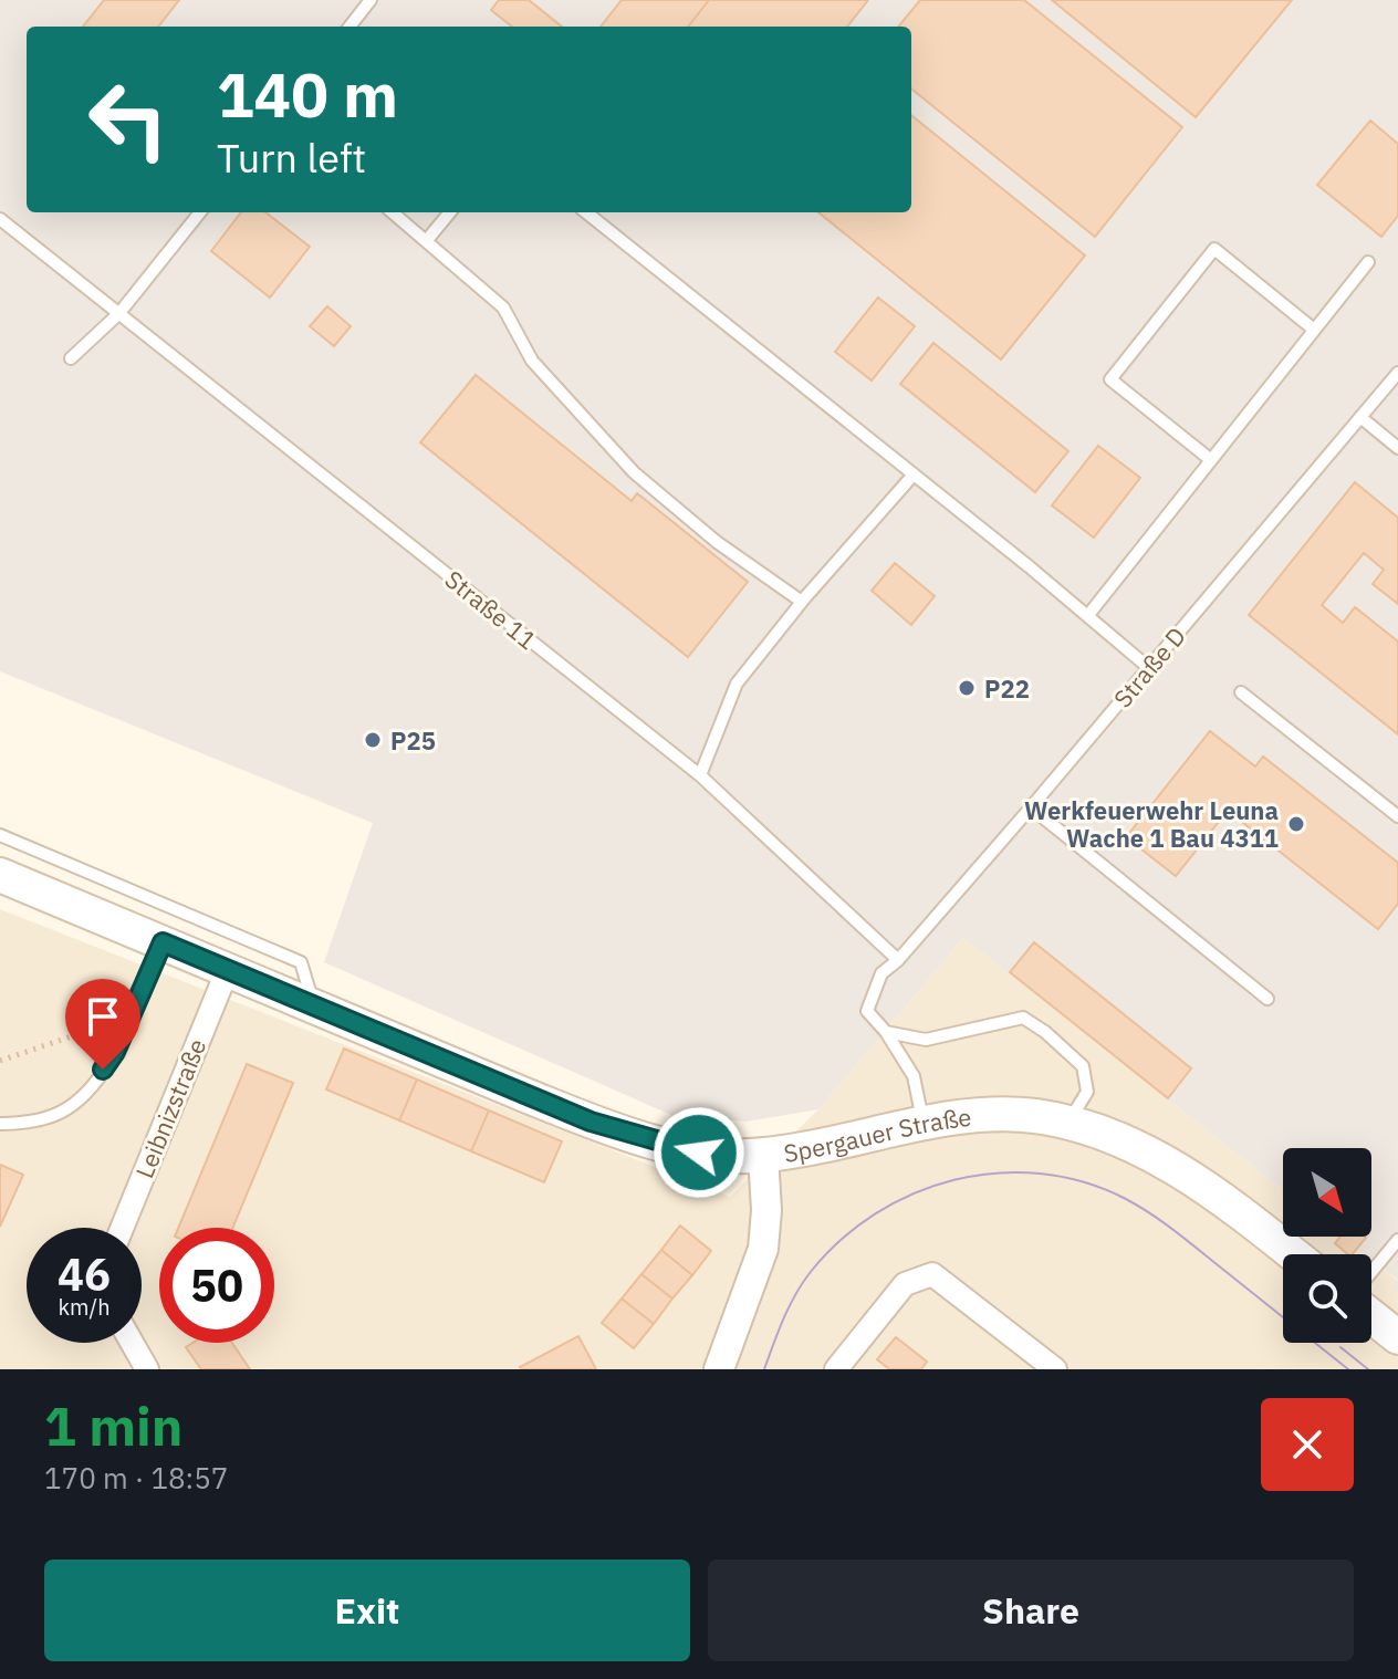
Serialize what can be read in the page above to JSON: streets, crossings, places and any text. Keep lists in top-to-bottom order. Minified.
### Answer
{"streets":{"main road":["Spergauer Straße"],"street":["Leibnizstraße"],"lane":["Straße 11","Straße D"]},"crossings":[["Straße 11","Straße D"],["Leibnizstraße","Spergauer Straße"]],"places":["P22","P25","Werkfeuerwehr Leuna Wache 1 Bau 4311"],"north":"bottom right","page":{"turn":["140 m","Turn left"],"speed":"46 km/h","limit":"50","heading":["1 min","170 m · 18:57"],"buttons":["Exit","Share"]}}
